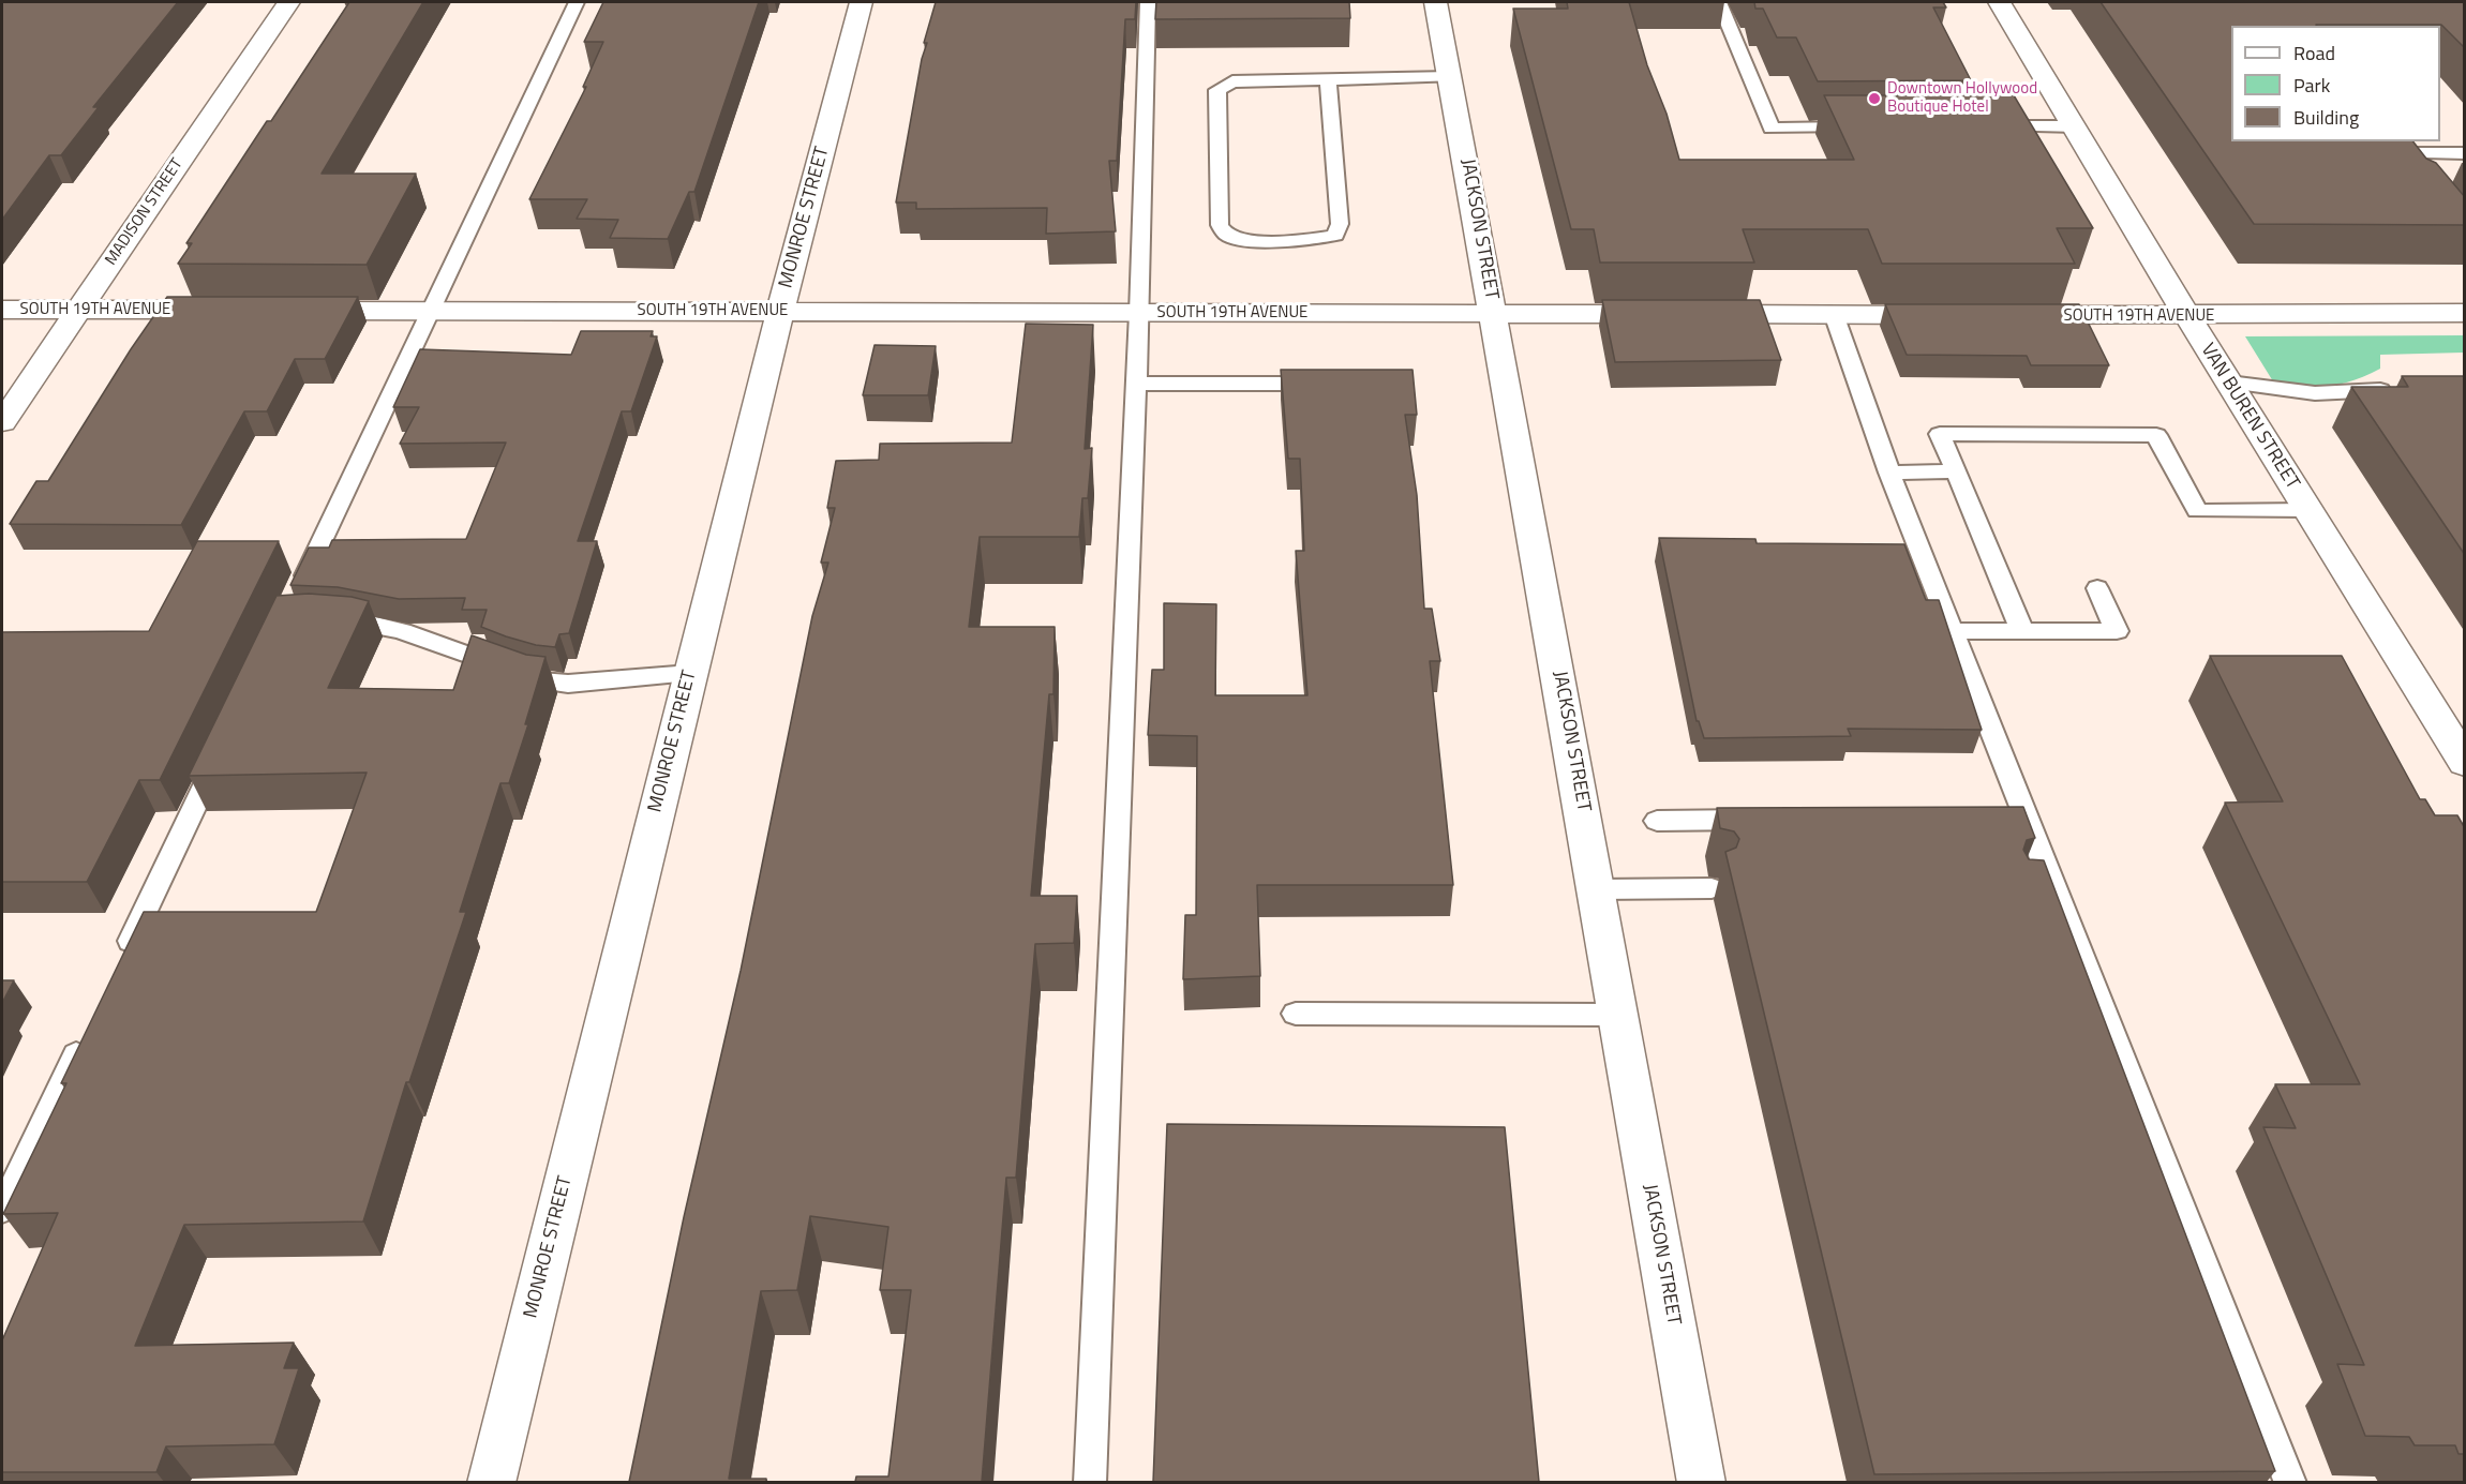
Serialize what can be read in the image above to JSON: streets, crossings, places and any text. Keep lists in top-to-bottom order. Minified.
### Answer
{"streets":{"street":["MADISON STREET","MONROE STREET","JACKSON STREET","SOUTH 19TH AVENUE","VAN BUREN STREET"]},"crossings":[["MADISON STREET","SOUTH 19TH AVENUE"],["MONROE STREET","SOUTH 19TH AVENUE"],["JACKSON STREET","SOUTH 19TH AVENUE"],["SOUTH 19TH AVENUE","VAN BUREN STREET"]],"places":["Downtown Hollywood Boutique Hotel"],"legend":["Road","Park","Building"]}
